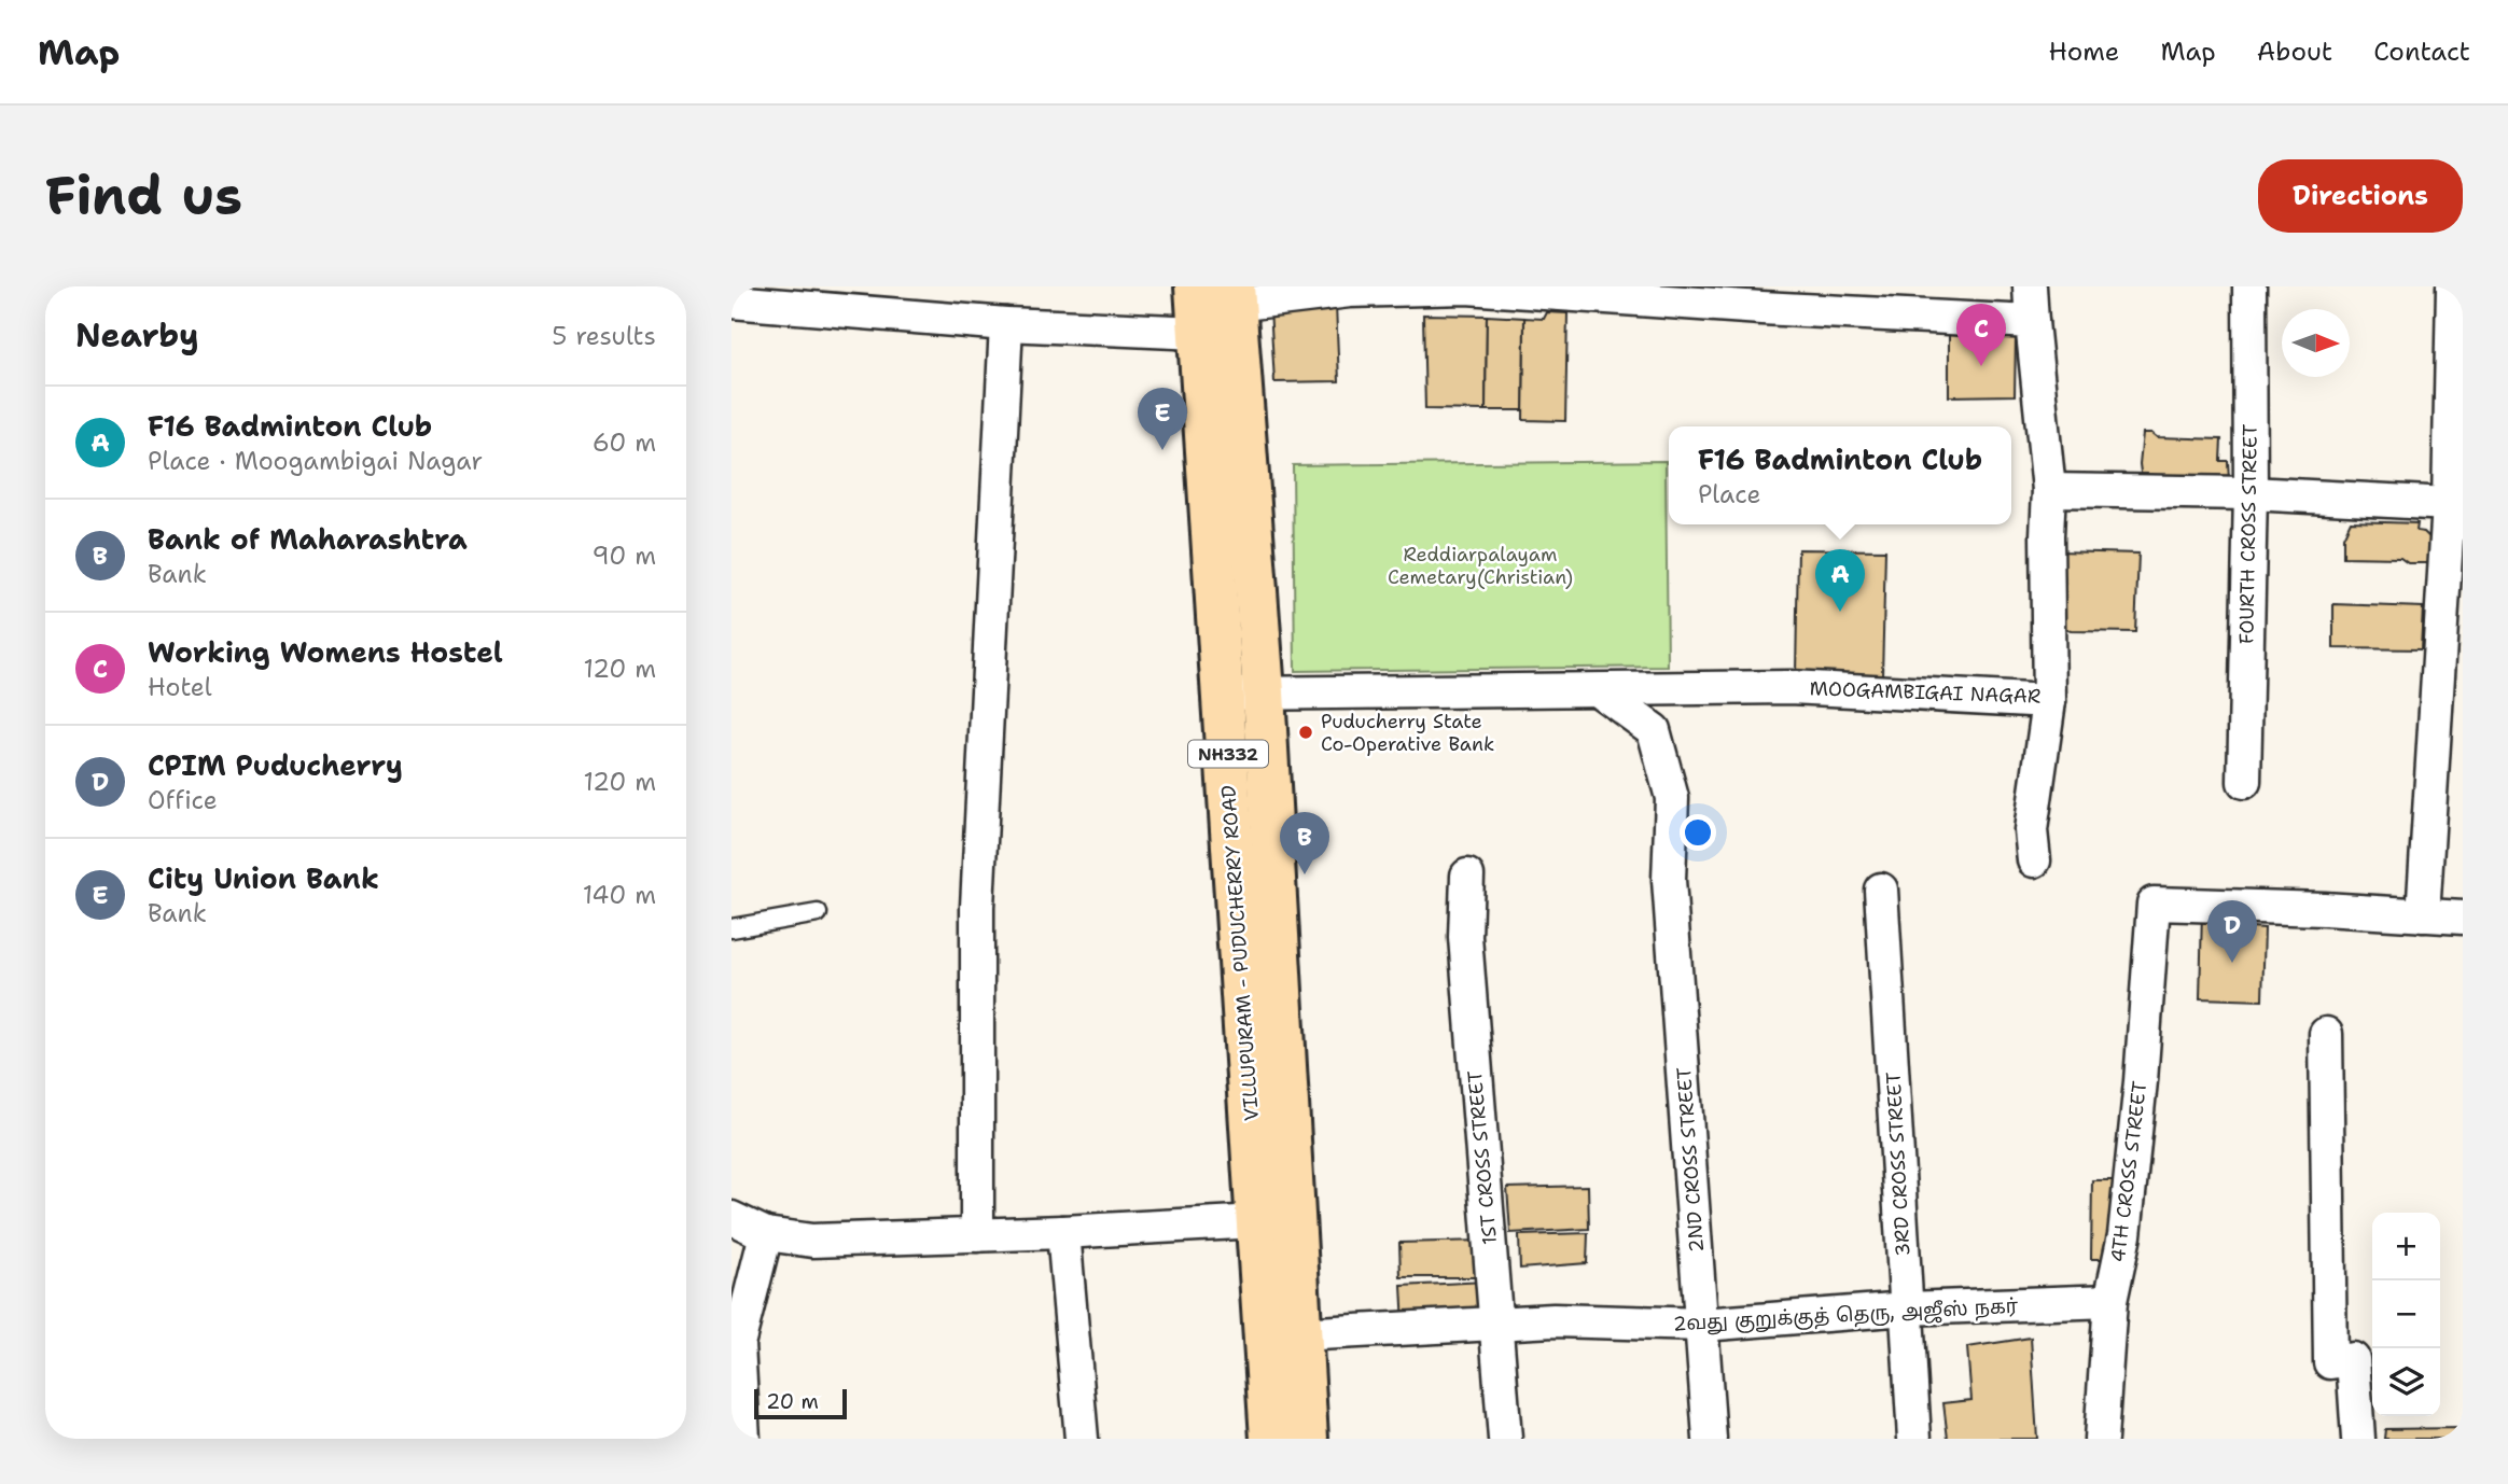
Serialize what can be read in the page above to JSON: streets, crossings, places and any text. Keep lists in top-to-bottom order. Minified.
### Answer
{"streets":{"highway":["NH332","VILLUPURAM - PUDUCHERRY ROAD"],"street":["FOURTH CROSS STREET","MOOGAMBIGAI NAGAR","1ST CROSS STREET","2ND CROSS STREET","3RD CROSS STREET","4TH CROSS STREET","2வது குறுக்குத் தெரு, அஜீஸ் நகர்"]},"crossings":[["MOOGAMBIGAI NAGAR","VILLUPURAM - PUDUCHERRY ROAD"],["MOOGAMBIGAI NAGAR","2ND CROSS STREET"],["VILLUPURAM - PUDUCHERRY ROAD","2வது குறுக்குத் தெரு, அஜீஸ் நகர்"],["1ST CROSS STREET","2வது குறுக்குத் தெரு, அஜீஸ் நகர்"],["2ND CROSS STREET","2வது குறுக்குத் தெரு, அஜீஸ் நகர்"],["3RD CROSS STREET","2வது குறுக்குத் தெரு, அஜீஸ் நகர்"],["4TH CROSS STREET","2வது குறுக்குத் தெரு, அஜீஸ் நகர்"]],"parks":["Reddiarpalayam Cemetary(Christian)"],"places":["Puducherry State Co-Operative Bank"],"scale_bar":"20 m","north":"right","page":{"header":"Map","nav":["Home","Map","About","Contact"],"buttons":"Directions","title":"Find us","heading":["Nearby","5 results"],"pins":["C","E","A","B","D"],"list":[{"mark":"A","name":"F16 Badminton Club","note":"Place · Moogambigai Nagar","value":"60 m"},{"mark":"B","name":"Bank of Maharashtra","note":"Bank","value":"90 m"},{"mark":"C","name":"Working Womens Hostel","note":"Hotel","value":"120 m"},{"mark":"D","name":"CPIM Puducherry","note":"Office","value":"120 m"},{"mark":"E","name":"City Union Bank","note":"Bank","value":"140 m"}],"popup":["F16 Badminton Club","Place"],"map_buttons":["+","−"],"scale":"20 m"}}
